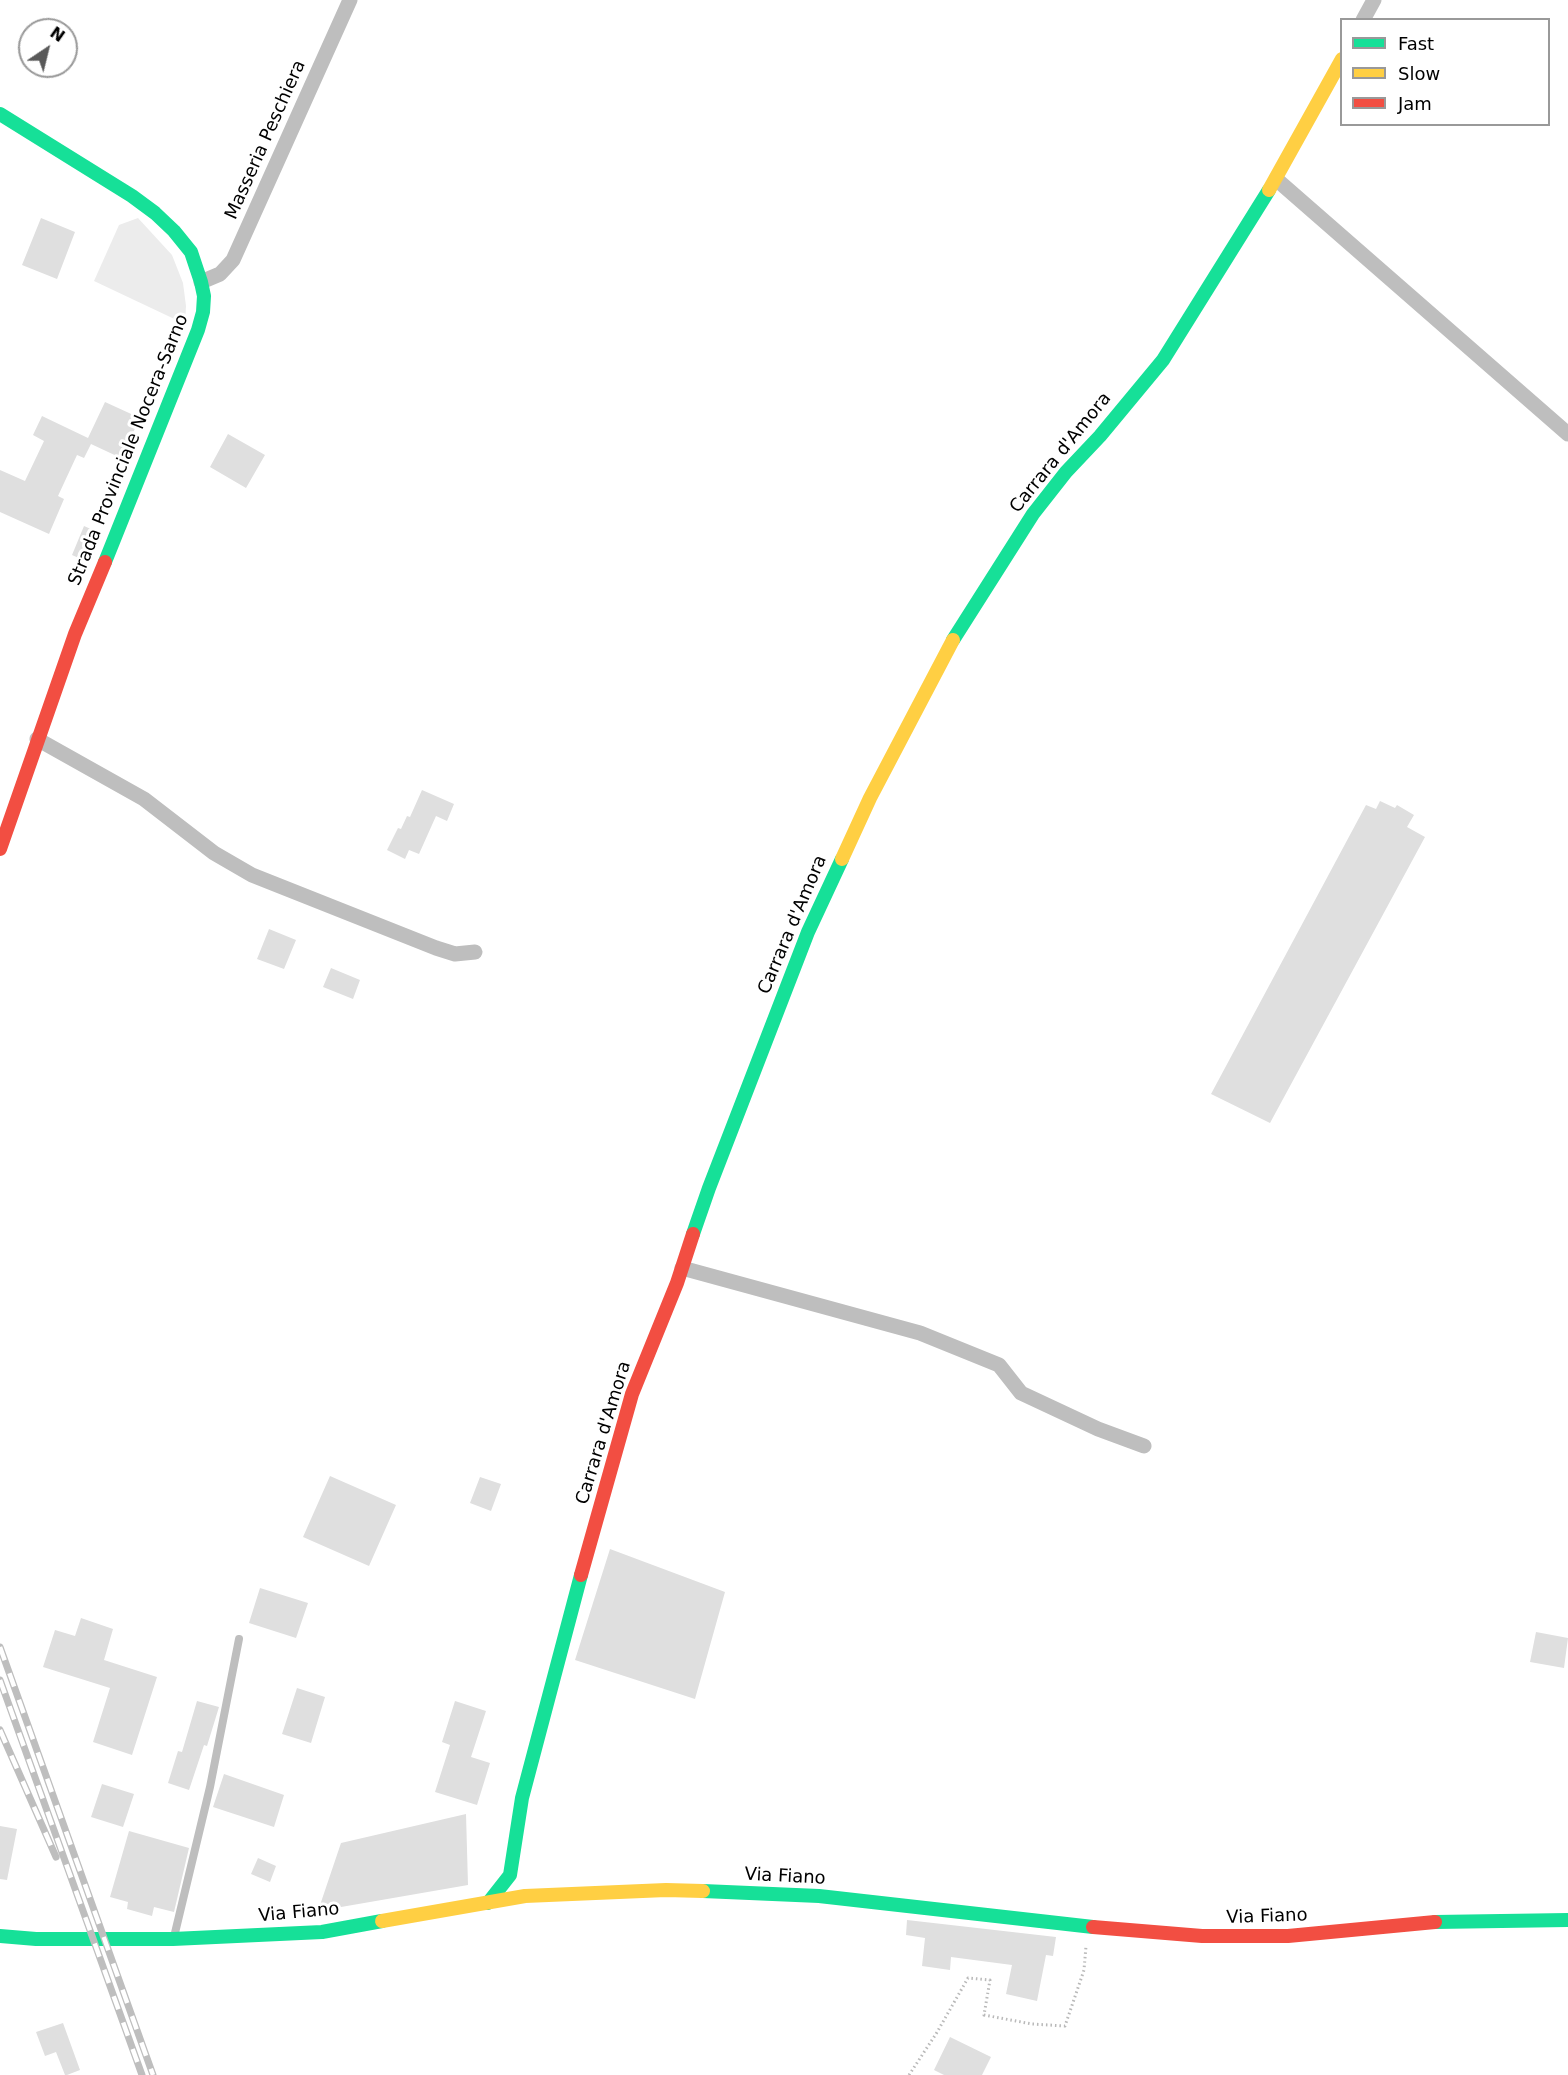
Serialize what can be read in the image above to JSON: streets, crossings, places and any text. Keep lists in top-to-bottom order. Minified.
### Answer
{"streets":{"street":["Masseria Peschiera","Strada Provinciale Nocera-Sarno","Carrara d'Amora","Via Fiano"]},"crossings":[["Masseria Peschiera","Strada Provinciale Nocera-Sarno"],["Carrara d'Amora","Via Fiano"]],"legend":["Fast","Slow","Jam"],"north":"top right"}
